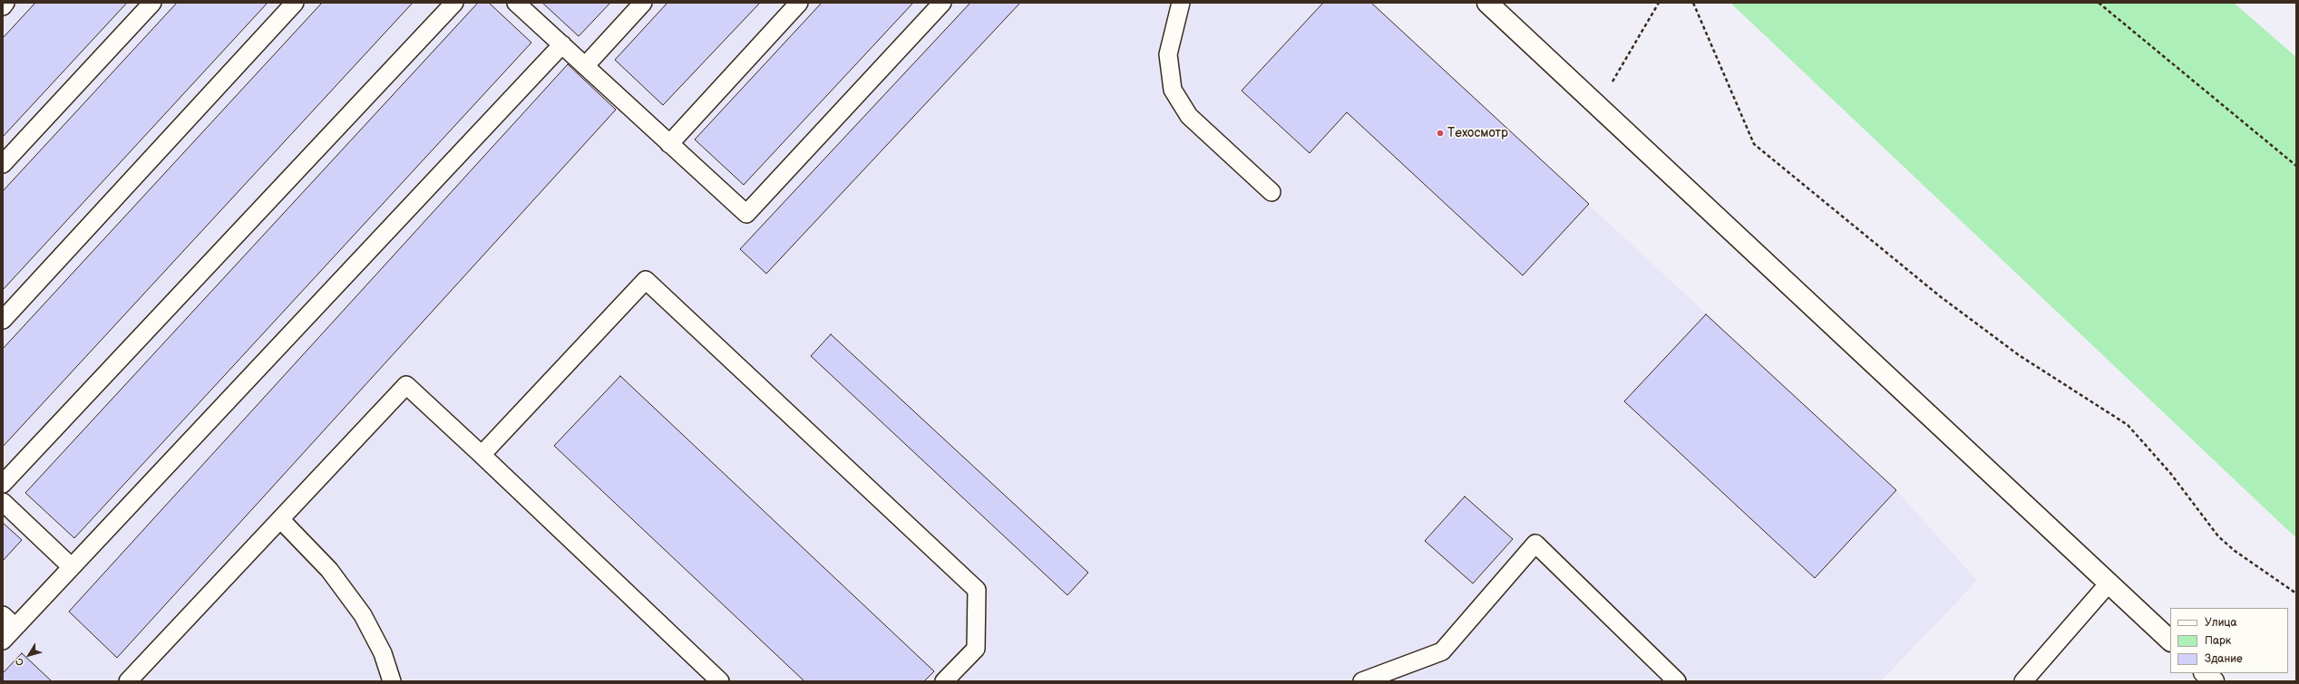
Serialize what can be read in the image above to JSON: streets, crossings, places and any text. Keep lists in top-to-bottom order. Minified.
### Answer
{"places":["Техосмотр"],"legend":["Улица","Парк","Здание"],"north":"bottom left"}
